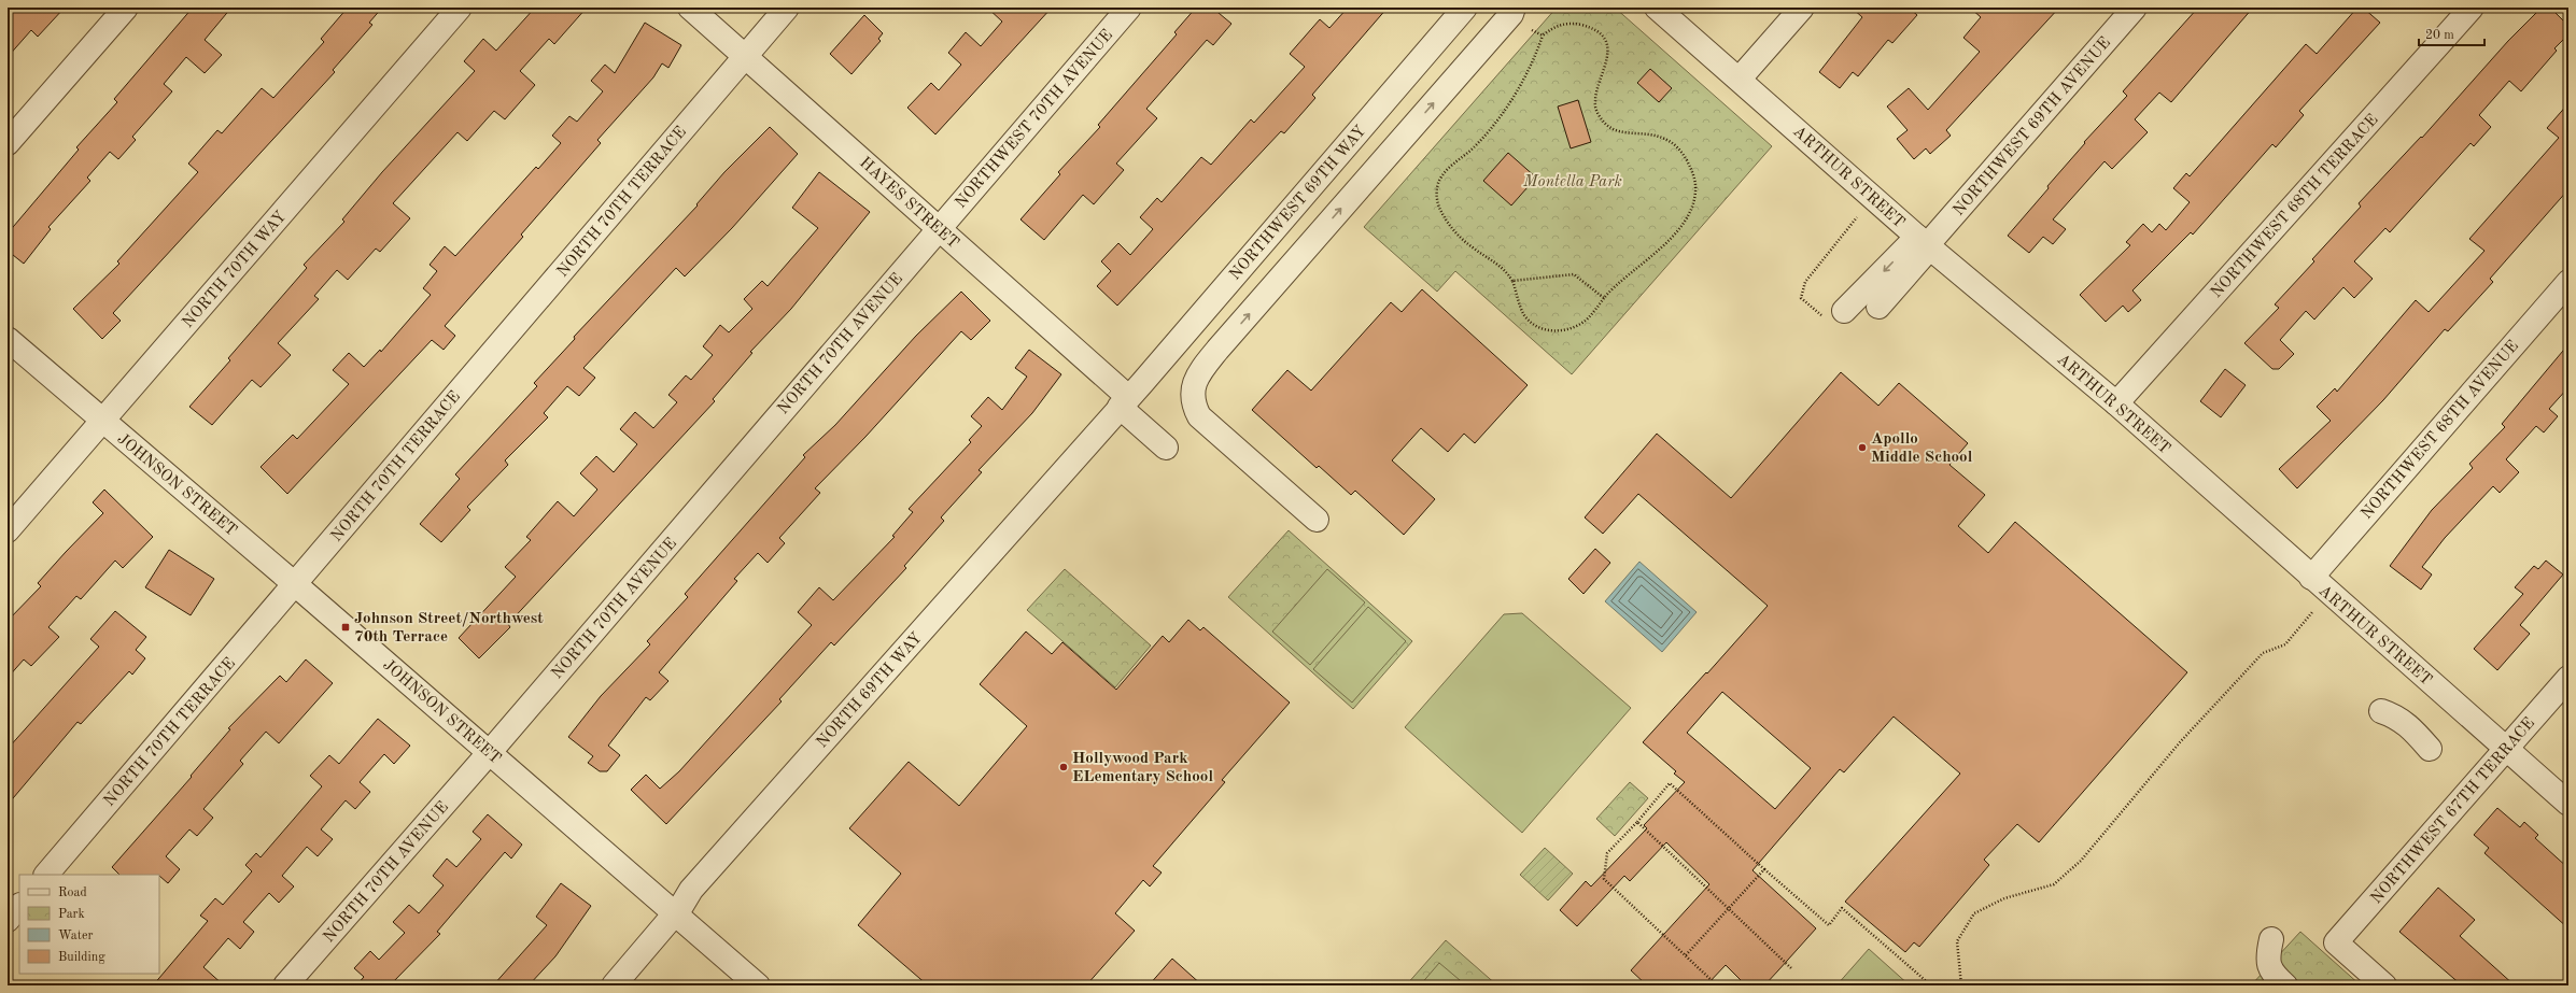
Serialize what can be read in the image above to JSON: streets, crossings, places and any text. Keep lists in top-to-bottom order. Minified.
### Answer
{"streets":{"street":["NORTHWEST 70TH AVENUE","NORTHWEST 69TH AVENUE","ARTHUR STREET","NORTH 70TH TERRACE","HAYES STREET","NORTHWEST 69TH WAY","NORTHWEST 68TH TERRACE","NORTH 70TH WAY","NORTH 70TH AVENUE","NORTHWEST 68TH AVENUE","JOHNSON STREET","NORTH 69TH WAY","NORTHWEST 67TH TERRACE"]},"crossings":[["NORTHWEST 70TH AVENUE","HAYES STREET"],["NORTHWEST 70TH AVENUE","NORTH 70TH AVENUE"],["NORTHWEST 69TH AVENUE","ARTHUR STREET"],["ARTHUR STREET","NORTHWEST 68TH TERRACE"],["ARTHUR STREET","NORTHWEST 68TH AVENUE"],["ARTHUR STREET","NORTHWEST 67TH TERRACE"],["NORTH 70TH TERRACE","HAYES STREET"],["NORTH 70TH TERRACE","JOHNSON STREET"],["HAYES STREET","NORTHWEST 69TH WAY"],["HAYES STREET","NORTH 70TH AVENUE"],["HAYES STREET","NORTH 69TH WAY"],["NORTHWEST 69TH WAY","NORTH 69TH WAY"],["NORTH 70TH WAY","JOHNSON STREET"],["NORTH 70TH AVENUE","JOHNSON STREET"],["JOHNSON STREET","NORTH 69TH WAY"]],"parks":["Montella Park"],"places":{"other":["Apollo Middle School","Hollywood Park ELementary School"],"transit":["Johnson Street/Northwest 70th Terrace"]},"legend":["Road","Park","Water","Building"],"scale_bar":"20 m"}
